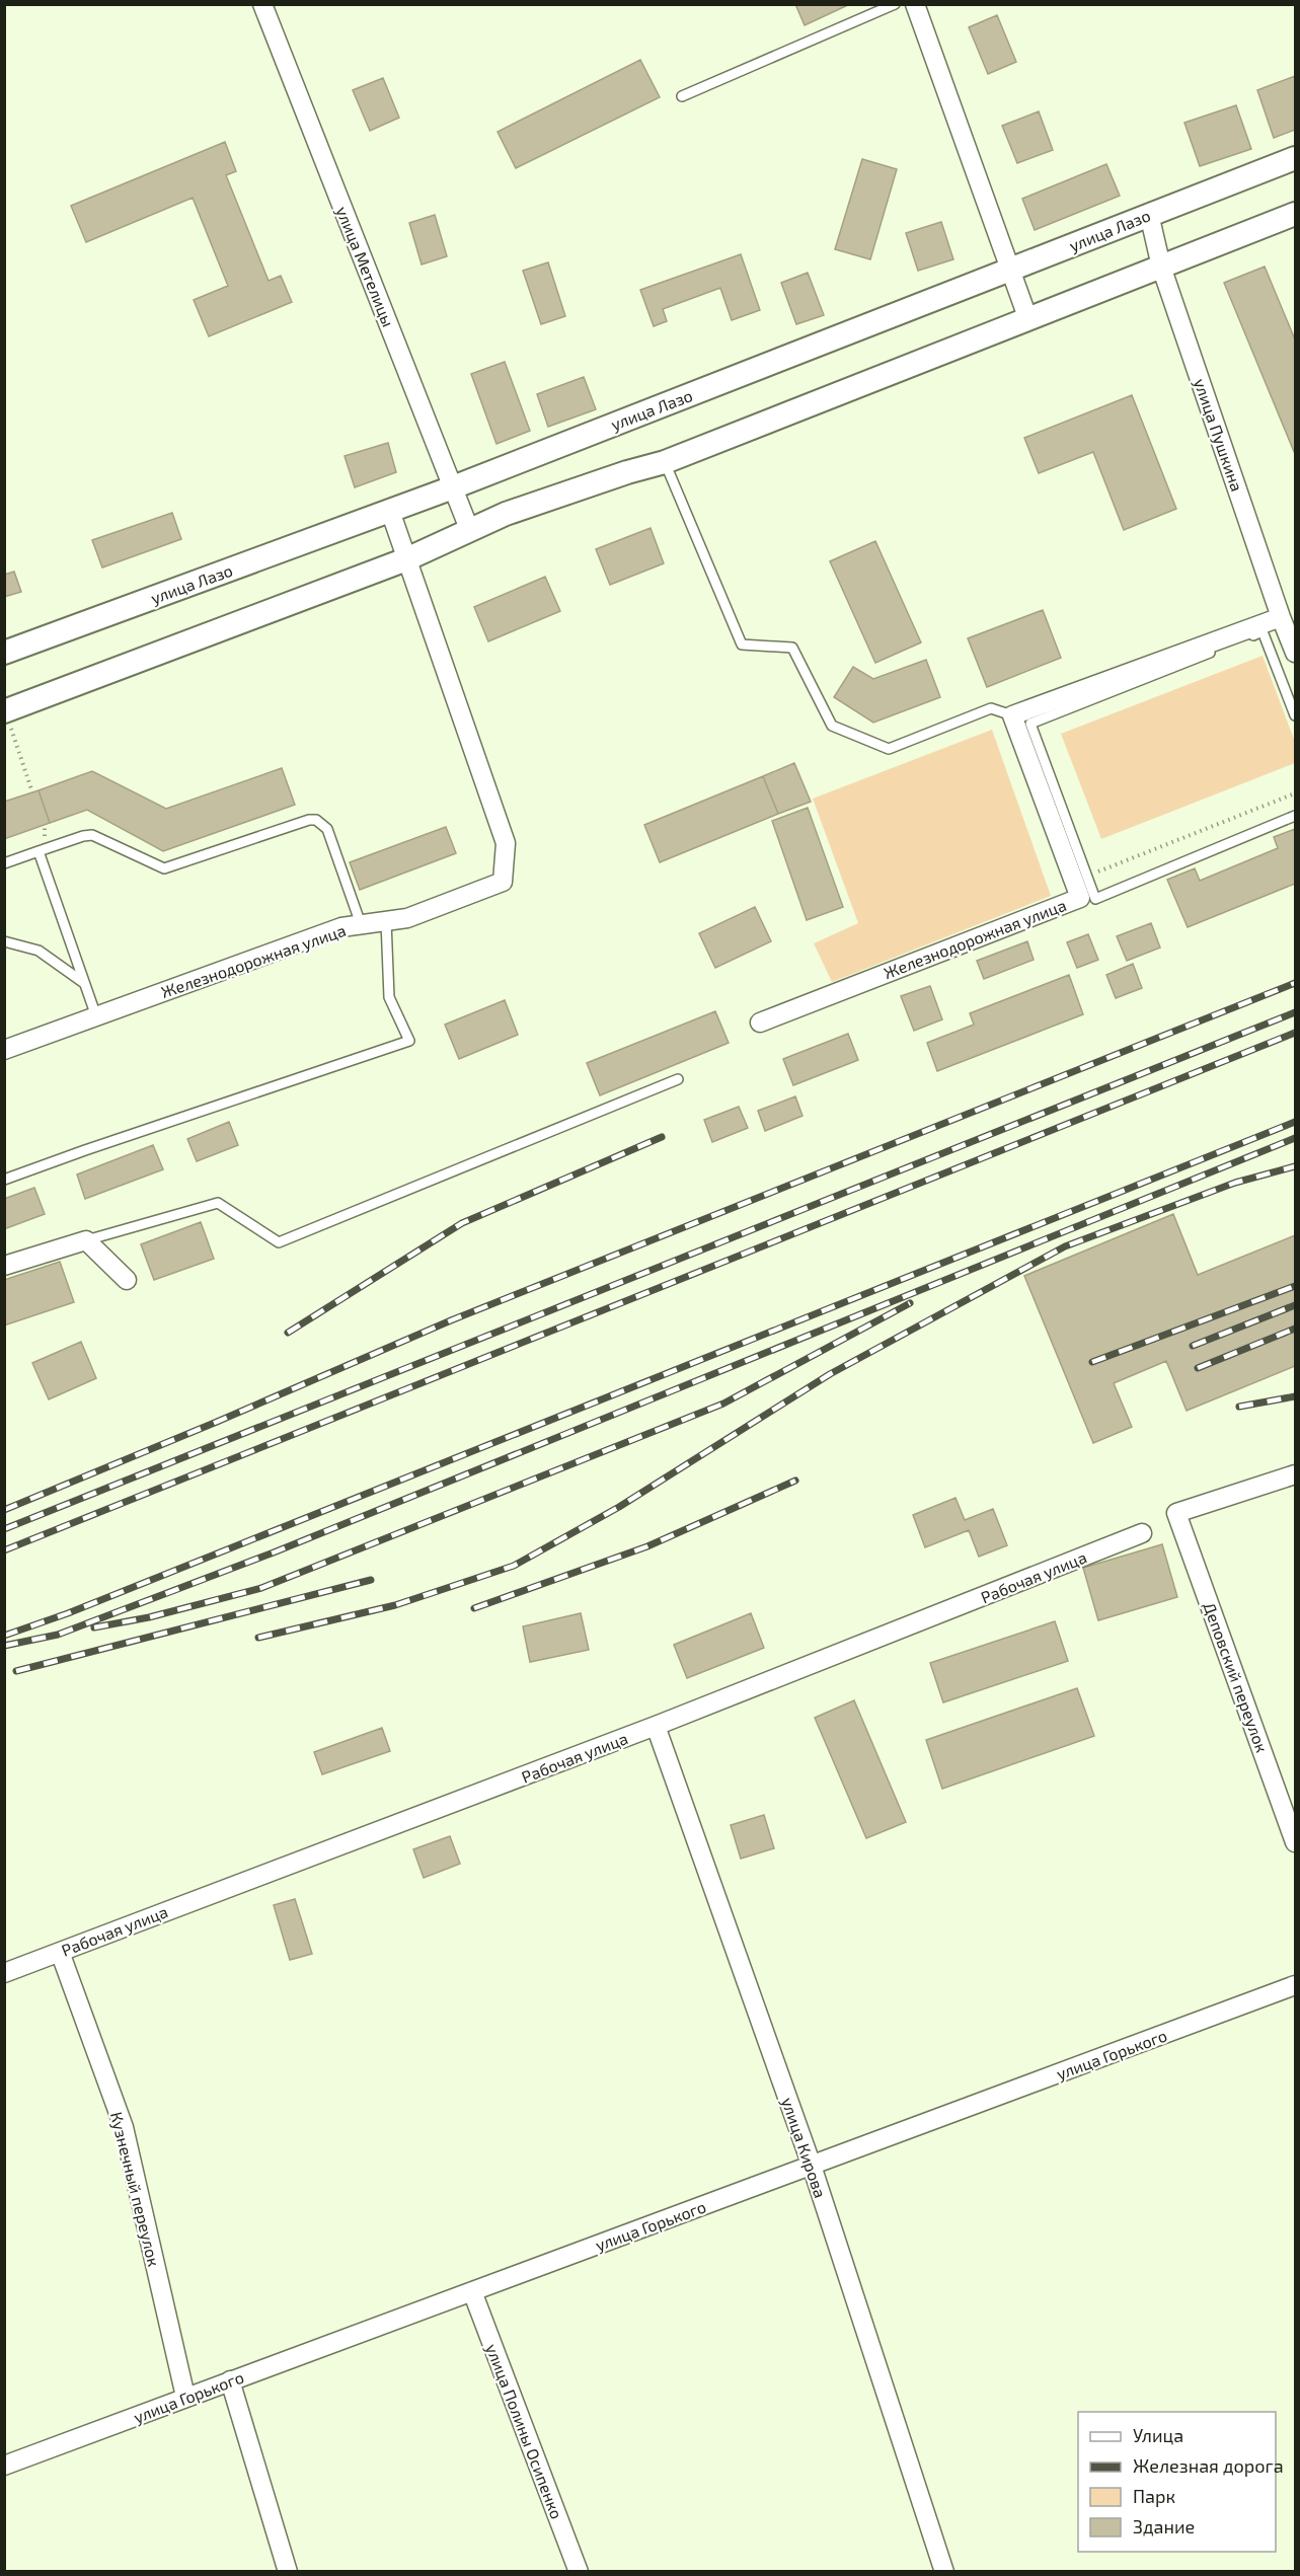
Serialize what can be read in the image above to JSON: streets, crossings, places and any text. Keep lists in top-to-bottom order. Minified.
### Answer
{"streets":{"street":["улица Лазо","улица Метелицы","улица Пушкина","Железнодорожная улица","Рабочая улица","Деповский переулок","улица Горького","улица Кирова","Кузнечный переулок","улица Полины Осипенко"]},"crossings":[["улица Лазо","улица Метелицы"],["улица Лазо","улица Пушкина"],["Рабочая улица","улица Кирова"],["Рабочая улица","Кузнечный переулок"],["улица Горького","улица Кирова"],["улица Горького","Кузнечный переулок"],["улица Горького","улица Полины Осипенко"]],"legend":["Улица","Железная дорога","Парк","Здание"]}
